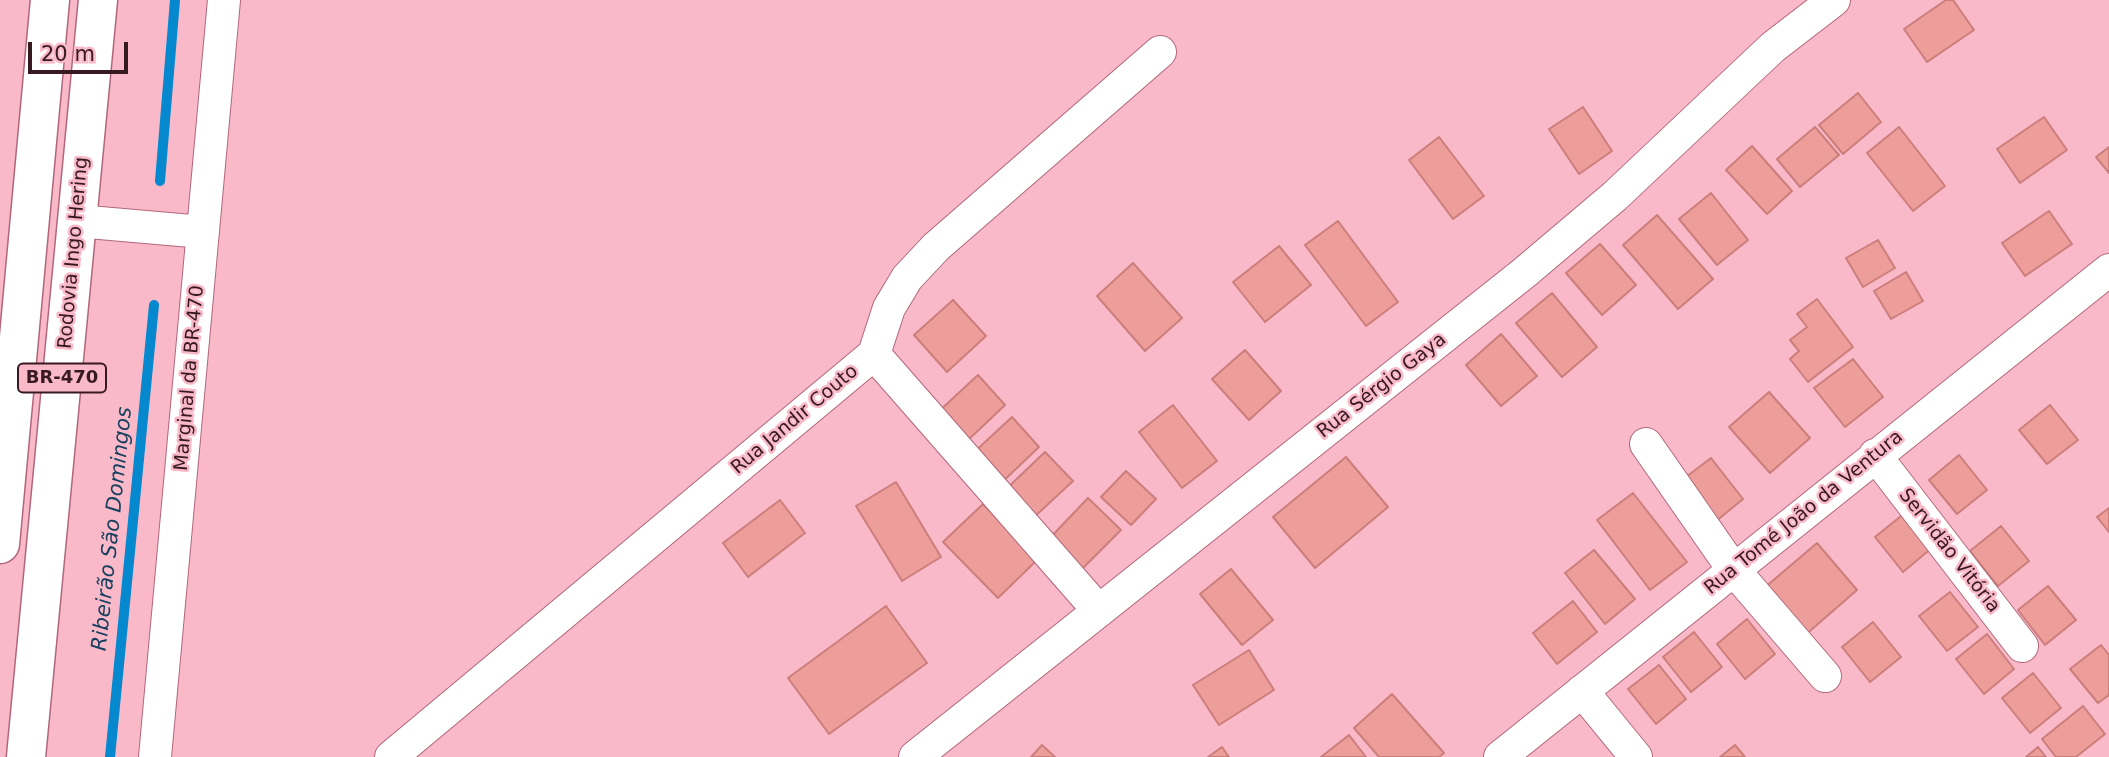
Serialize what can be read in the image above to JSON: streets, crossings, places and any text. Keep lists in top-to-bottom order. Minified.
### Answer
{"streets":{"highway":["Rodovia Ingo Hering","BR-470"],"street":["Marginal da BR-470","Rua Sérgio Gaya","Rua Jandir Couto","Rua Tomé João da Ventura","Servidão Vitória"]},"crossings":[["Rua Tomé João da Ventura","Servidão Vitória"]],"water":["Ribeirão São Domingos"],"scale_bar":"20 m"}
